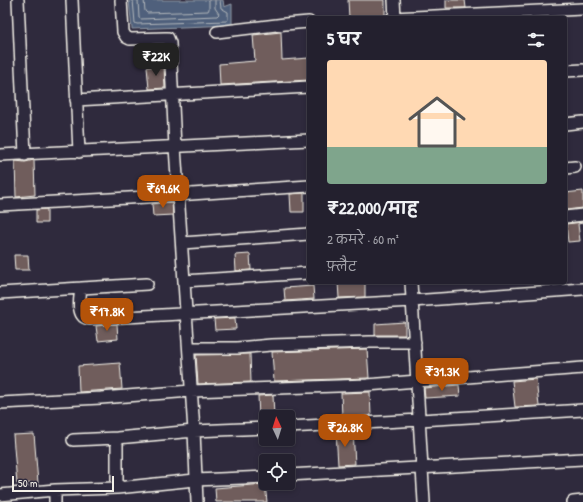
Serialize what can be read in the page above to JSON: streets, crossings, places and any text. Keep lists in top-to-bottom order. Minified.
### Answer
{"scale_bar":"50 m","north":"top","page":{"heading":"5 घर","price":["₹22K","₹69.6K","₹17.8K","₹31.3K","₹26.8K"],"list":[{"name":"₹22,000/माह","note":"2 कमरे · 60 m² · फ़्लैट"}],"scale":"50 m"}}
